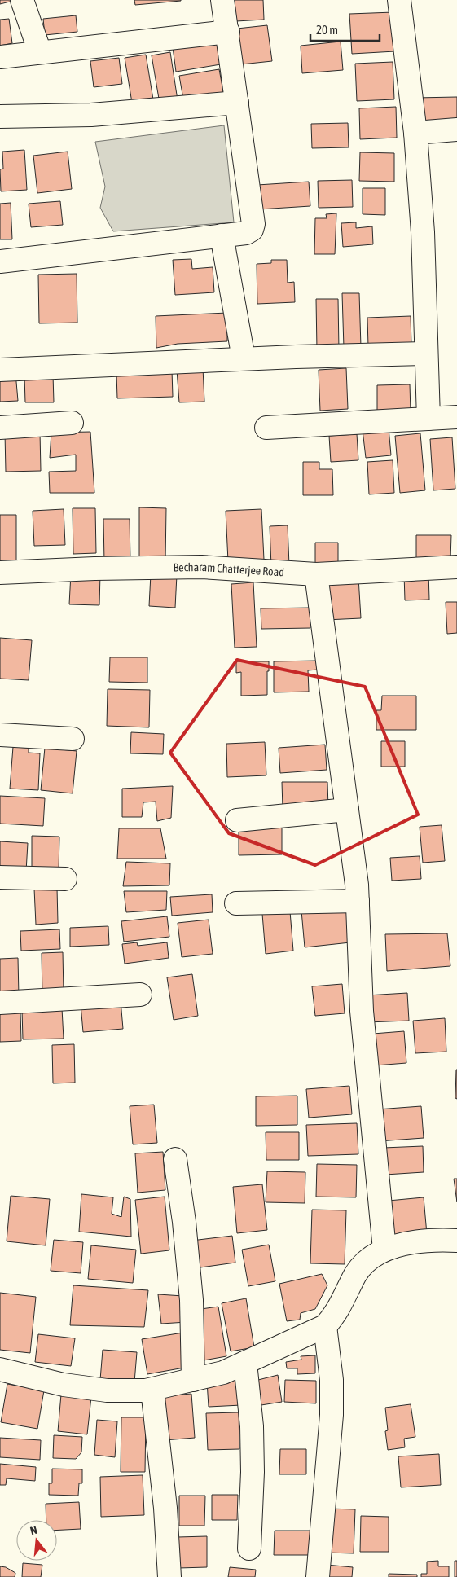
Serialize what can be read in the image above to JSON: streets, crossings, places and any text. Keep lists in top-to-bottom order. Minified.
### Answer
{"streets":{"street":["Becharam Chatterjee Road"]},"scale_bar":"20 m","north":"top"}
